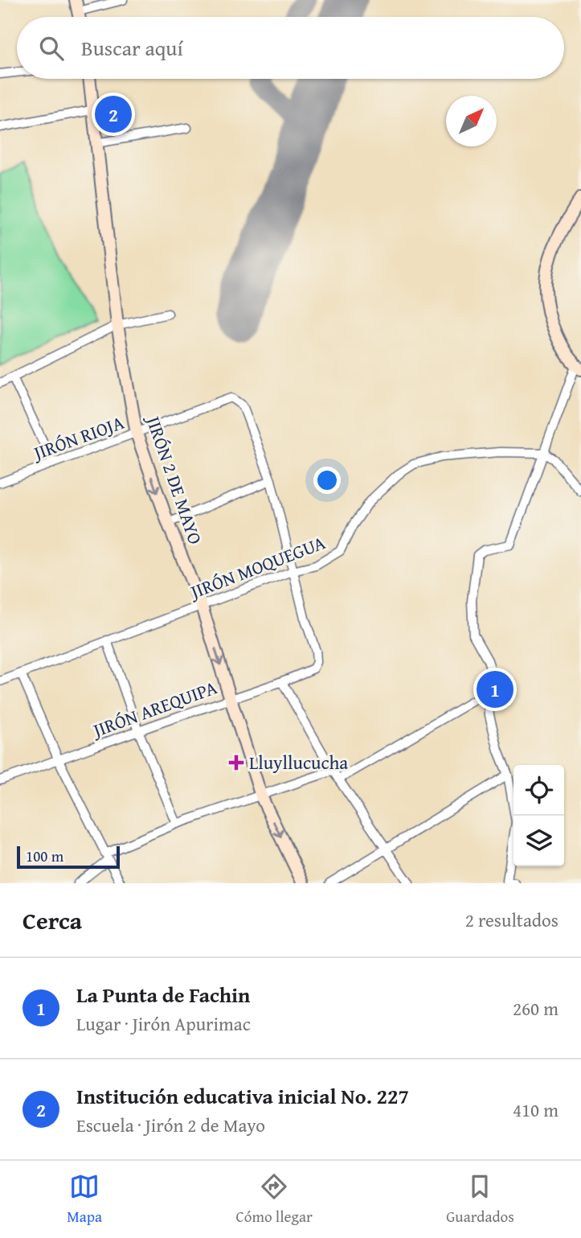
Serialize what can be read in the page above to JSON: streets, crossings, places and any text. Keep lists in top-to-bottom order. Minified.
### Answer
{"streets":{"main road":["JIRÓN 2 DE MAYO"],"street":["JIRÓN RIOJA","JIRÓN MOQUEGUA","JIRÓN AREQUIPA"]},"crossings":[["JIRÓN RIOJA","JIRÓN 2 DE MAYO"],["JIRÓN 2 DE MAYO","JIRÓN MOQUEGUA"],["JIRÓN 2 DE MAYO","JIRÓN AREQUIPA"],["JIRÓN MOQUEGUA","JIRÓN AREQUIPA"]],"places":{"health":["Lluyllucucha"]},"scale_bar":"100 m","north":"top right","page":{"search":"Buscar aquí","pins":["2","1"],"scale":"100 m","heading":["Cerca","2 resultados"],"list":[{"mark":"1","name":"La Punta de Fachin","note":"Lugar · Jirón Apurimac","value":"260 m"},{"mark":"2","name":"Institución educativa inicial No. 227","note":"Escuela · Jirón 2 de Mayo","value":"410 m"}],"nav":["Mapa","Cómo llegar","Guardados"]}}
